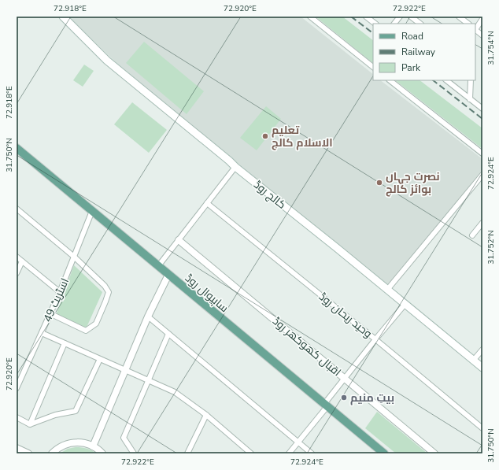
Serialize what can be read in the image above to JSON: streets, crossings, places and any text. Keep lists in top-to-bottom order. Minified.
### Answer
{"streets":{"main road":["کالج روڈ","ساہیوال روڈ"],"street":["اسٹریٹ 49","وحید ریحان روڈ","اقبال کھوکھر روڈ"]},"crossings":[["ساہیوال روڈ","اسٹریٹ 49"]],"places":["تعلیم الاسلام کالج","نصرت جہاں بوائز کالج","بیتِ منیم"],"legend":["Road","Railway","Park"],"coordinates":["72.918°E","72.920°E","72.922°E","31.754°N","31.750°N","72.924°E","31.752°N"]}
